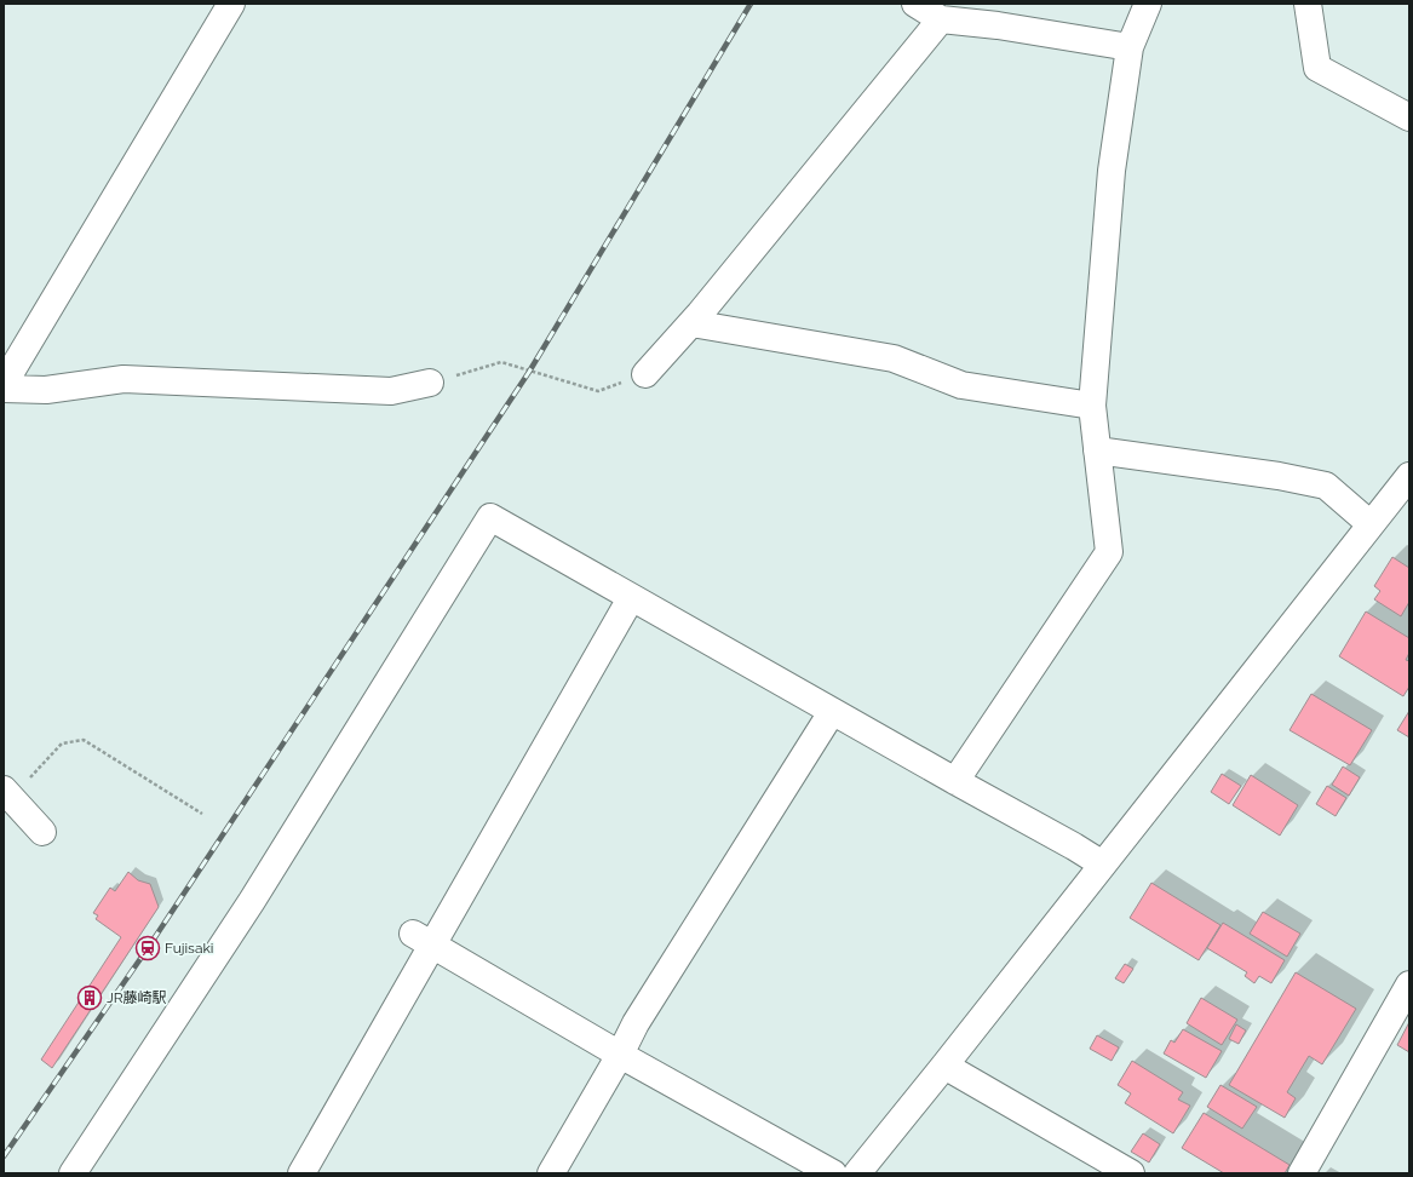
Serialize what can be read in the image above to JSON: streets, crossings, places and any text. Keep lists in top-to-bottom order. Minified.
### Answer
{"places":{"station":["Fujisaki"],"building":["JR藤崎駅"]}}
